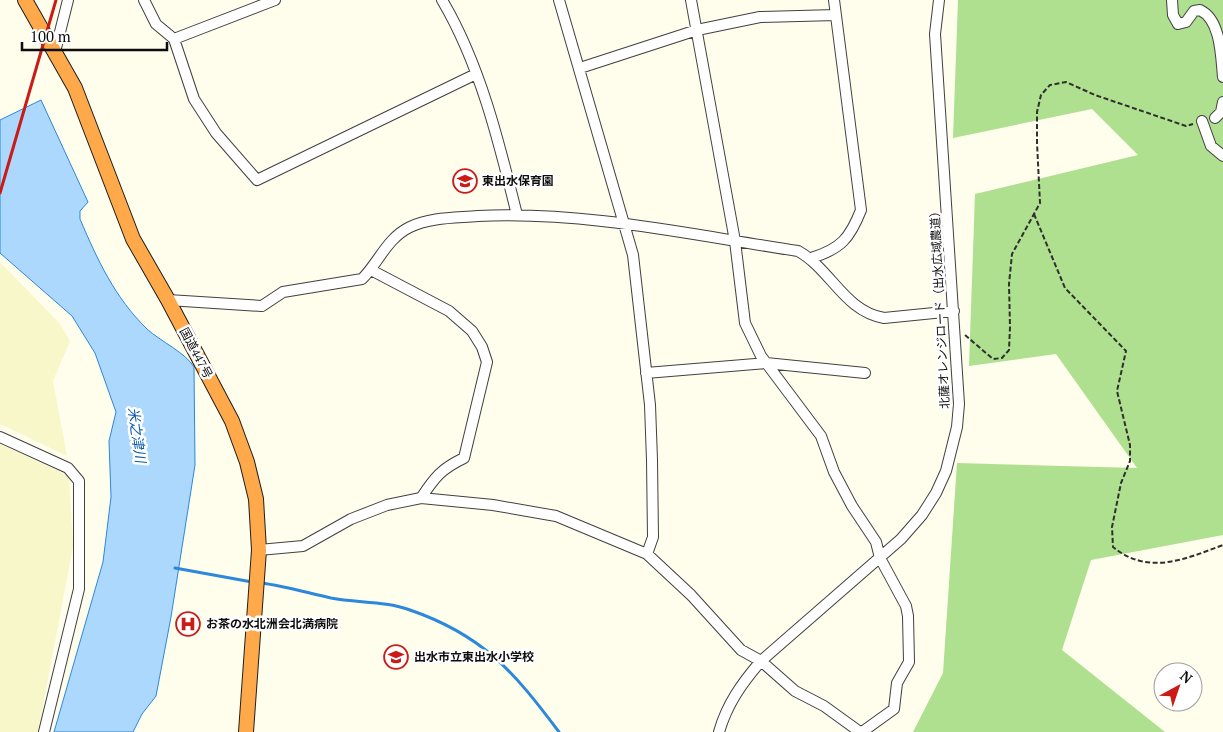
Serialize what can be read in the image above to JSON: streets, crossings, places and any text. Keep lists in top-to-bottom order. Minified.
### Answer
{"streets":{"highway":["国道447号"],"street":["北薩オレンジロード（出水広域農道）"]},"water":["米之津川"],"places":{"school or university":["東出水保育園","出水市立東出水小学校"],"hospital":["お茶の水北洲会北満病院"]},"scale_bar":"100 m","north":"top right"}
